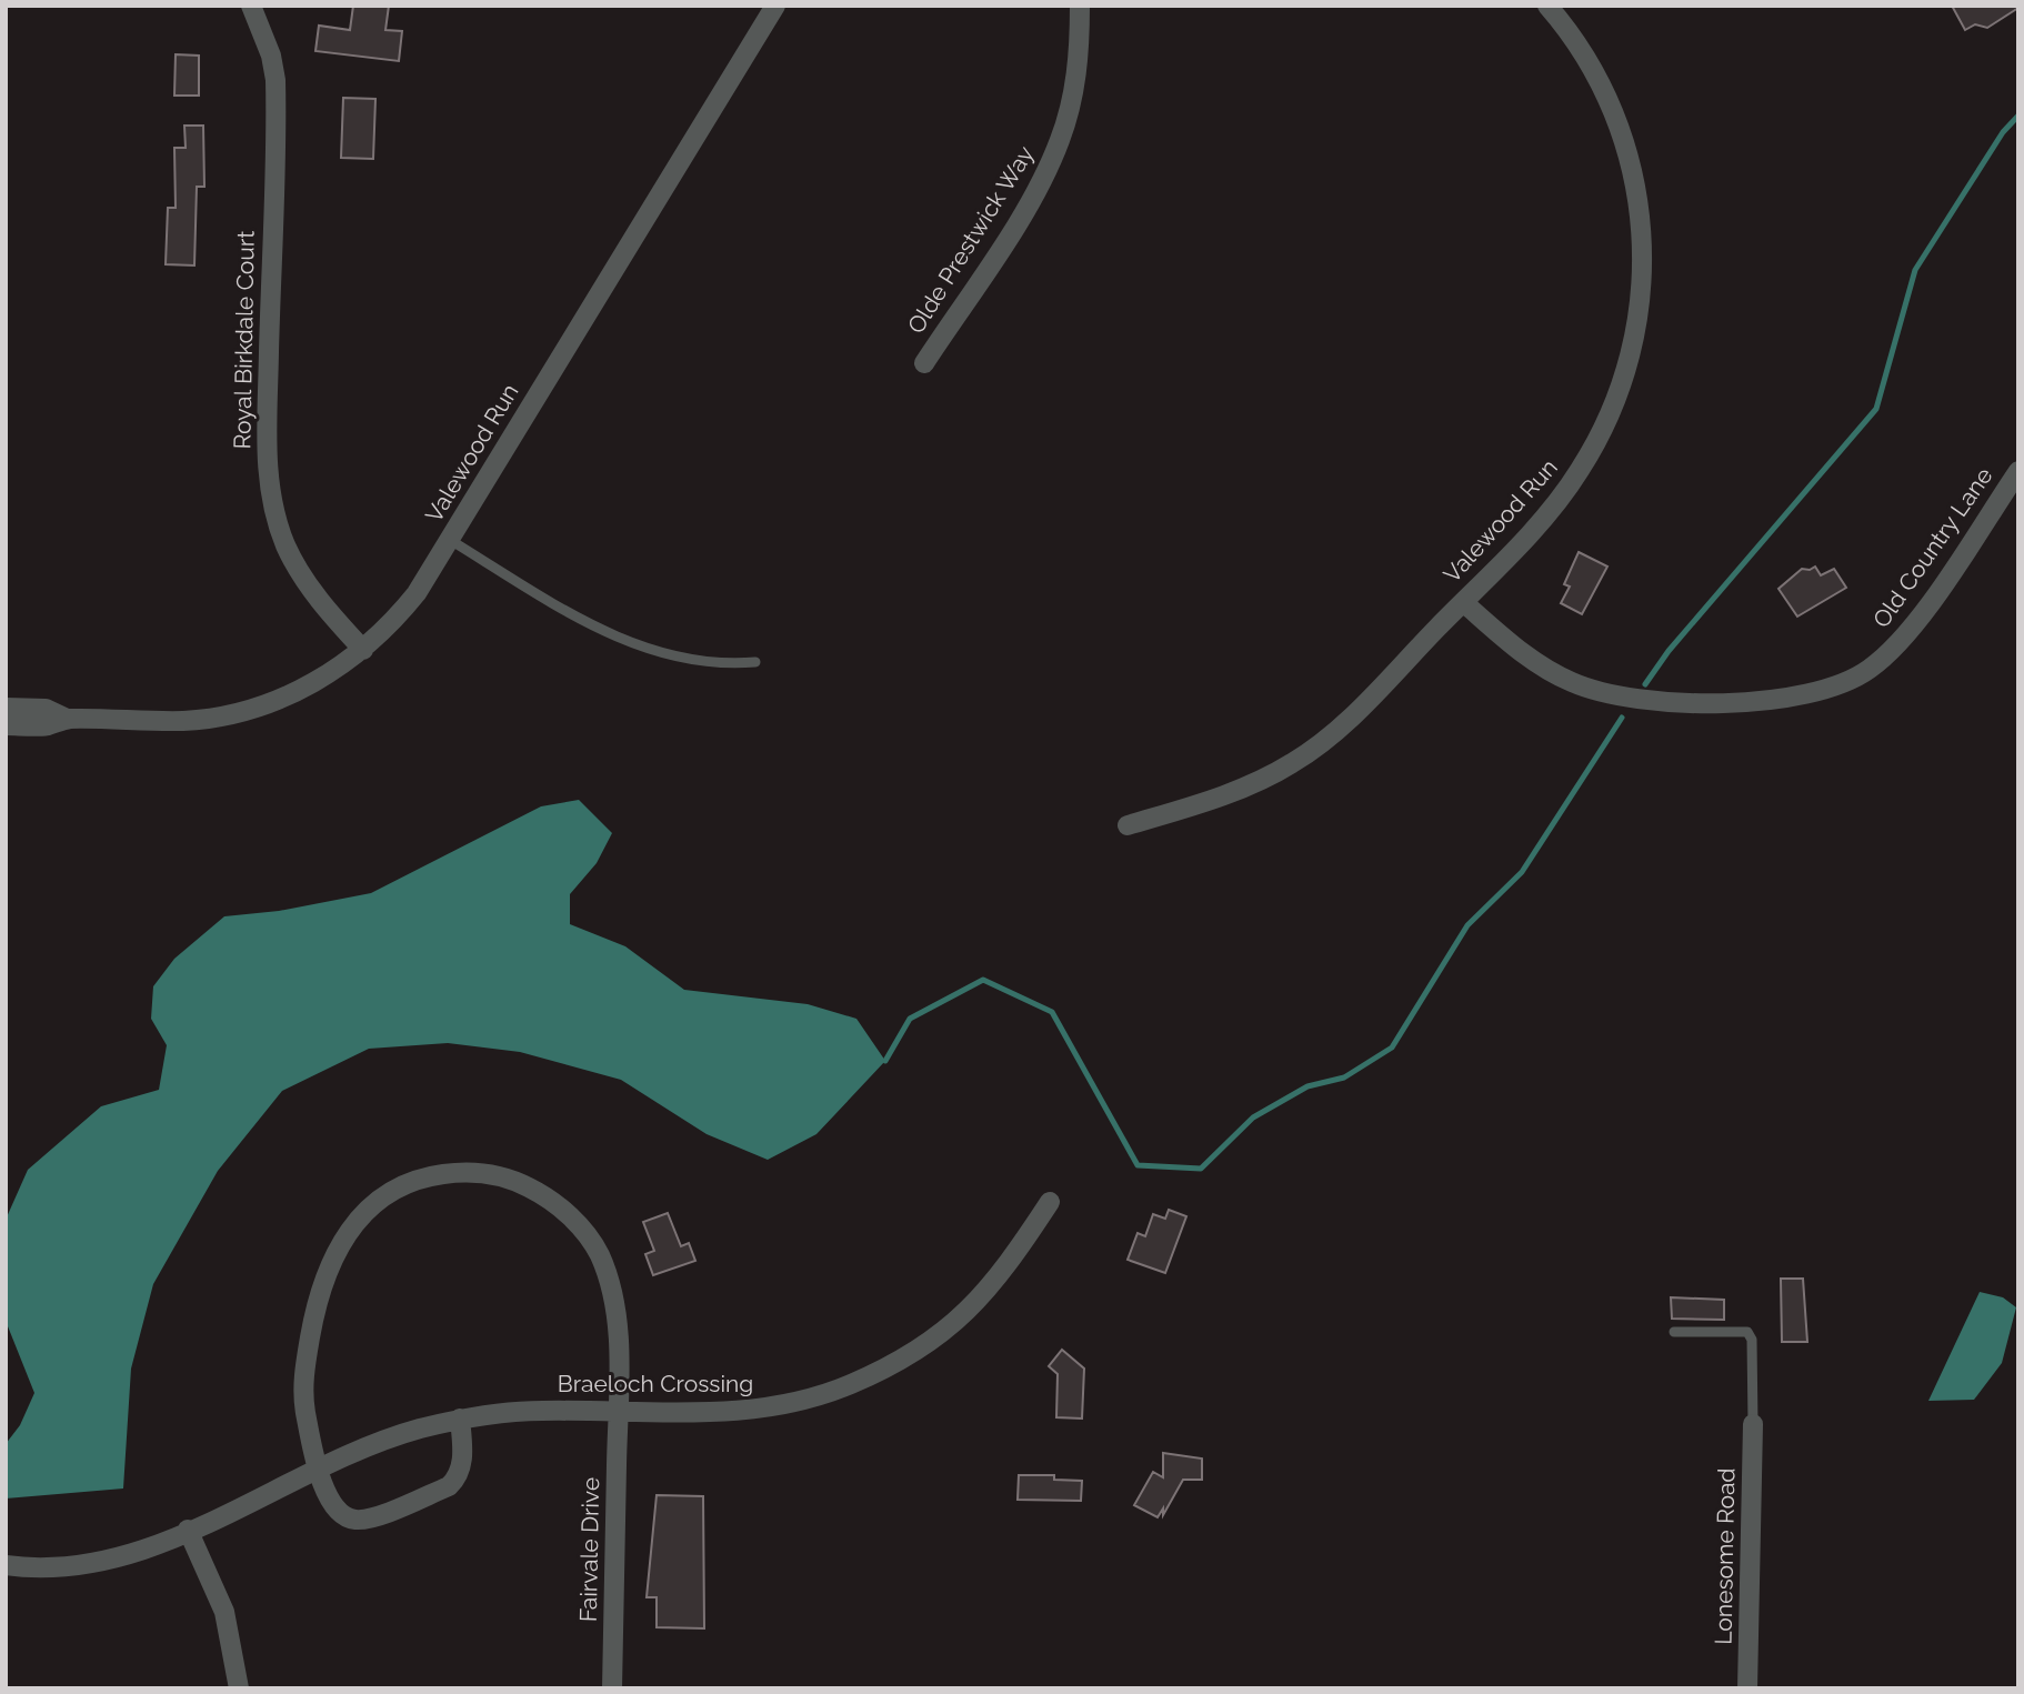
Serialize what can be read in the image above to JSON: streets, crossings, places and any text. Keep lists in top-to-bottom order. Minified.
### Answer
{"streets":{"street":["Olde Prestwick Way","Royal Birkdale Court","Valewood Run","Old Country Lane","Braeloch Crossing","Fairvale Drive","Lonesome Road"]},"crossings":[["Royal Birkdale Court","Valewood Run"],["Valewood Run","Old Country Lane"],["Braeloch Crossing","Fairvale Drive"]]}
